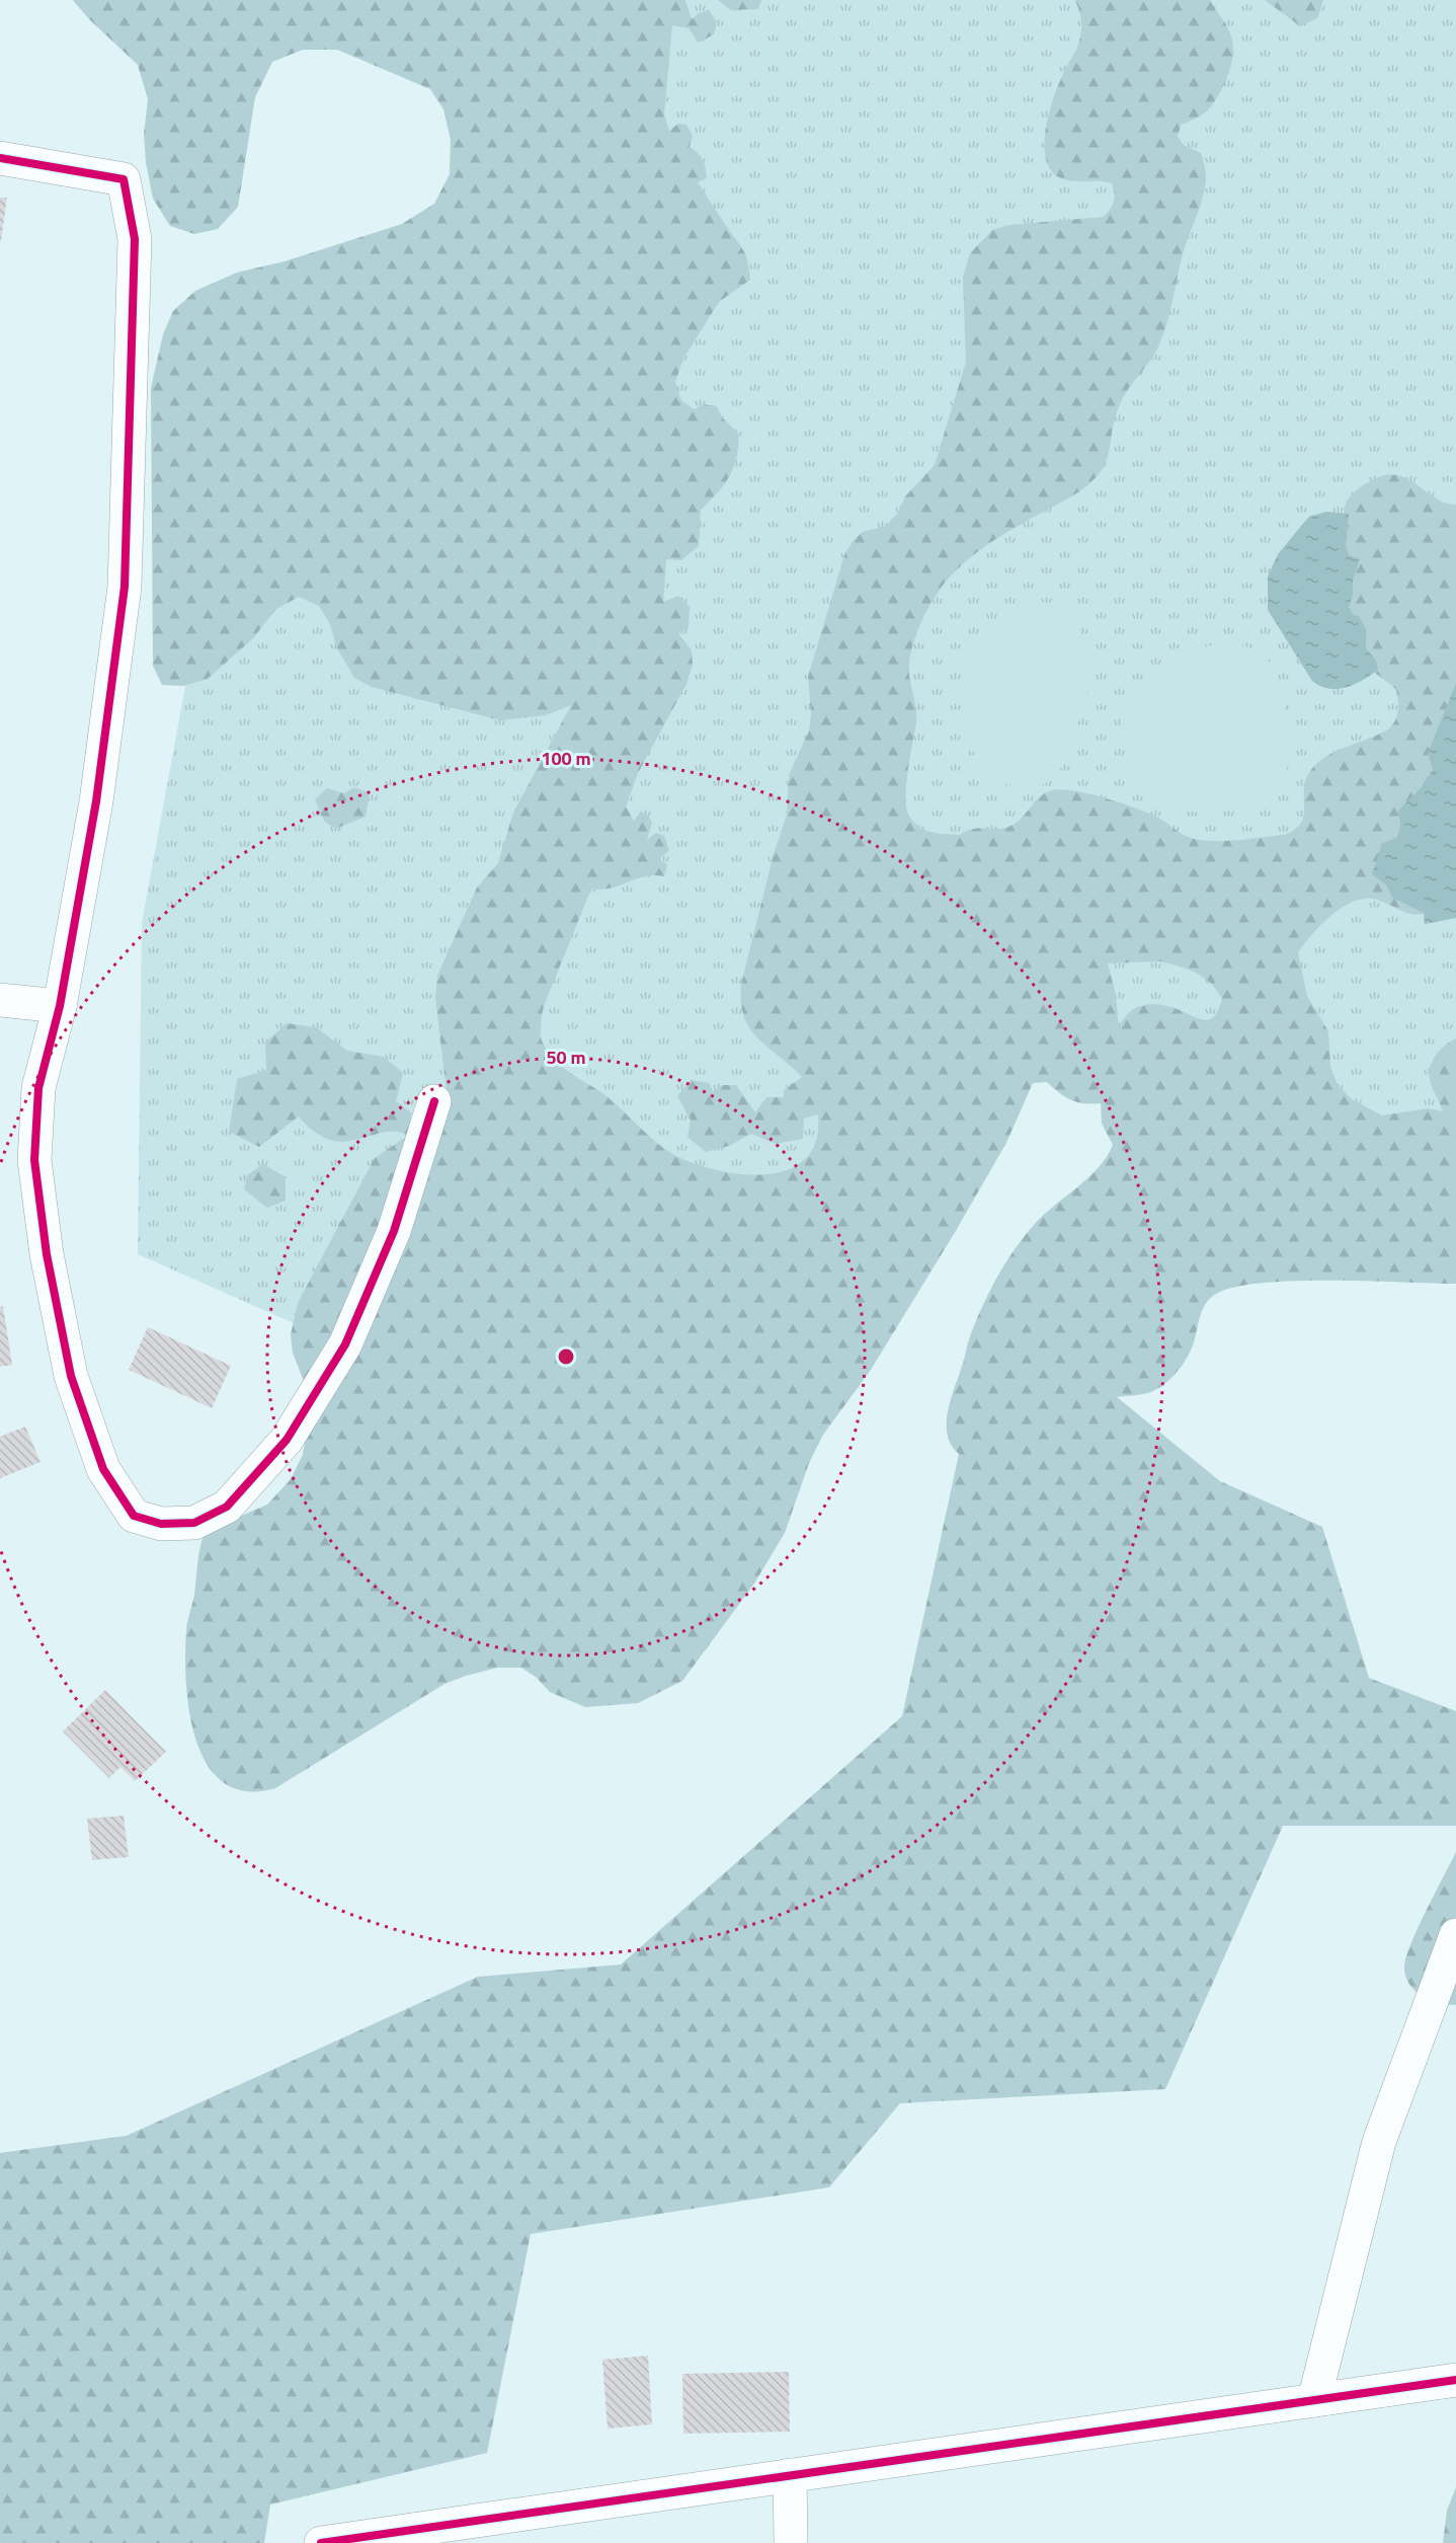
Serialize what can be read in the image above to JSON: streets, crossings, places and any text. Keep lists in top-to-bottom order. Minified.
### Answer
{"rings":["100 m","50 m"]}
